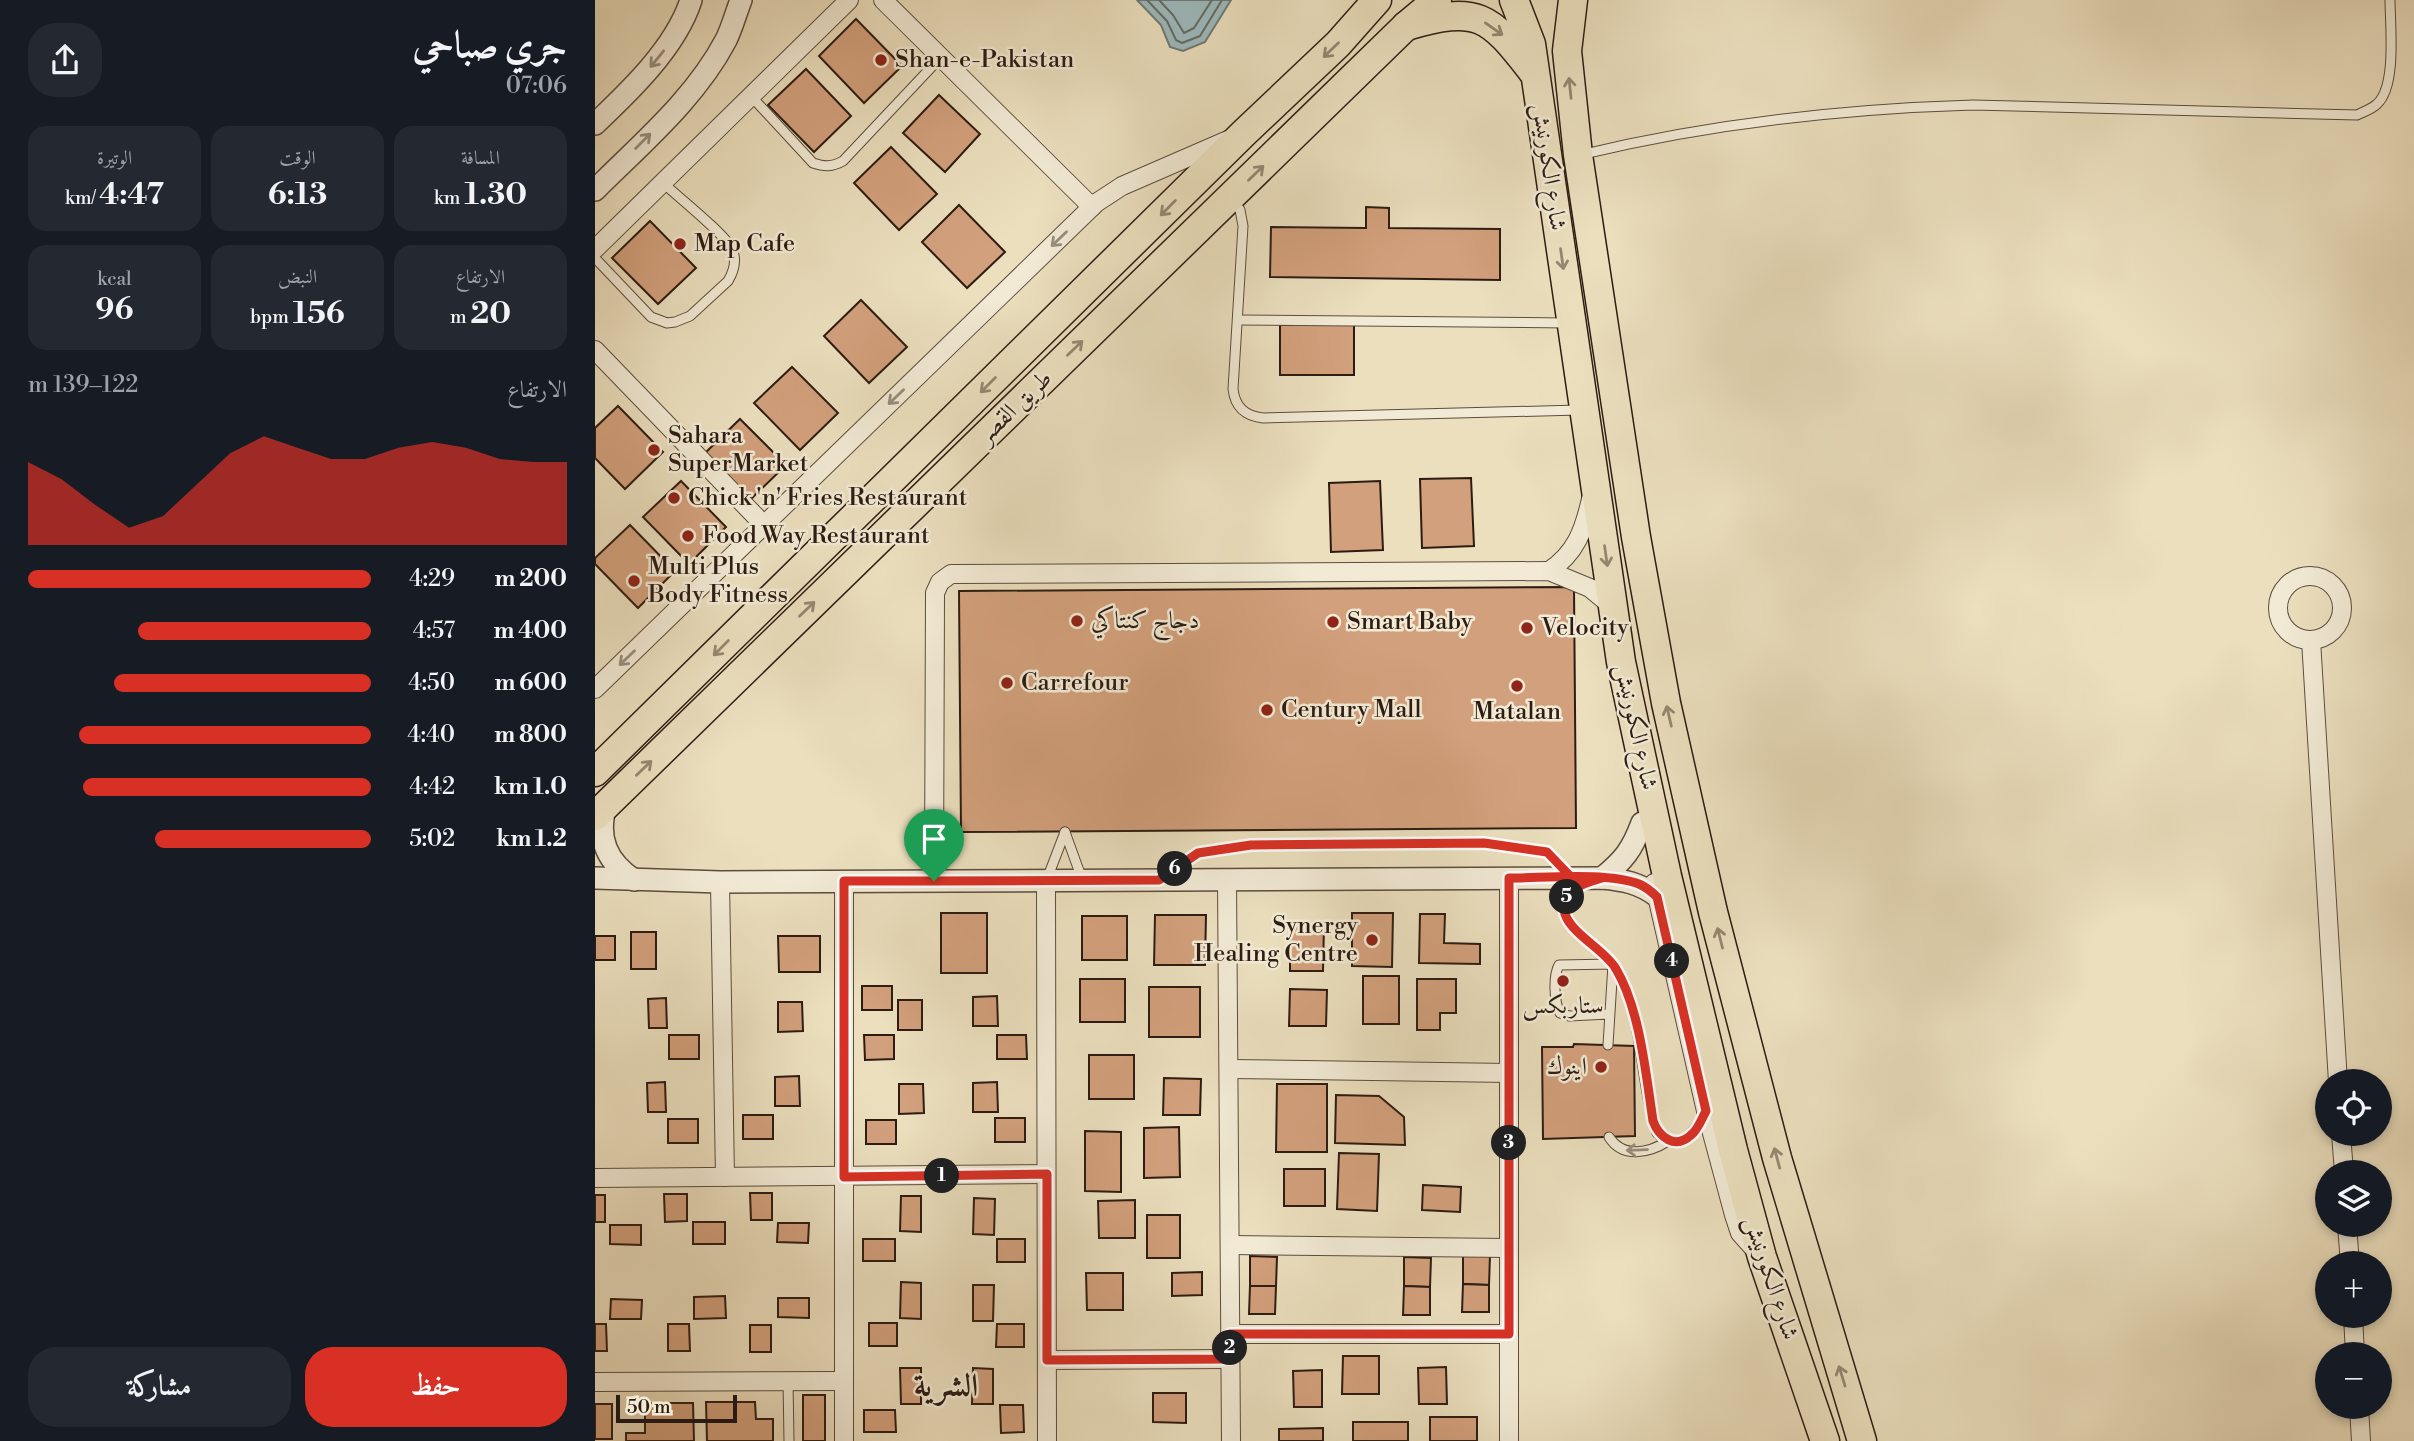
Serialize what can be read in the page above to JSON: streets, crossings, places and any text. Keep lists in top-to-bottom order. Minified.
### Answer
{"streets":{"main road":["شارع الكورنيش","طريق القصر"]},"districts":["الشرية"],"places":["Shan-e-Pakistan","Map Cafe","Sahara SuperMarket","Chick 'n' Fries Restaurant","Food Way Restaurant","Multi Plus Body Fitness","دجاج كنتاكي","Smart Baby","Velocity","Carrefour","Matalan","Century Mall","Synergy Healing Centre","ستاربكس","اينوك"],"scale_bar":"50 m","page":{"heading":["جري صباحي","07:06"],"stats":[["المسافة","1.30 km"],["الوقت","6:13"],["الوتيرة","4:47 /km"],["الارتفاع","20 m"],["النبض","156 bpm"],["kcal","96"]],"chart":["الارتفاع","122–139 m"],"list":[{"name":"200 m","note":"4:29"},{"name":"400 m","note":"4:57"},{"name":"600 m","note":"4:50"},{"name":"800 m","note":"4:40"},{"name":"1.0 km","note":"4:42"},{"name":"1.2 km","note":"5:02"}],"pins":["6","5","4","3","1","2"],"map_buttons":["+","−"],"buttons":["حفظ","مشاركة"],"scale":"50 m"}}
